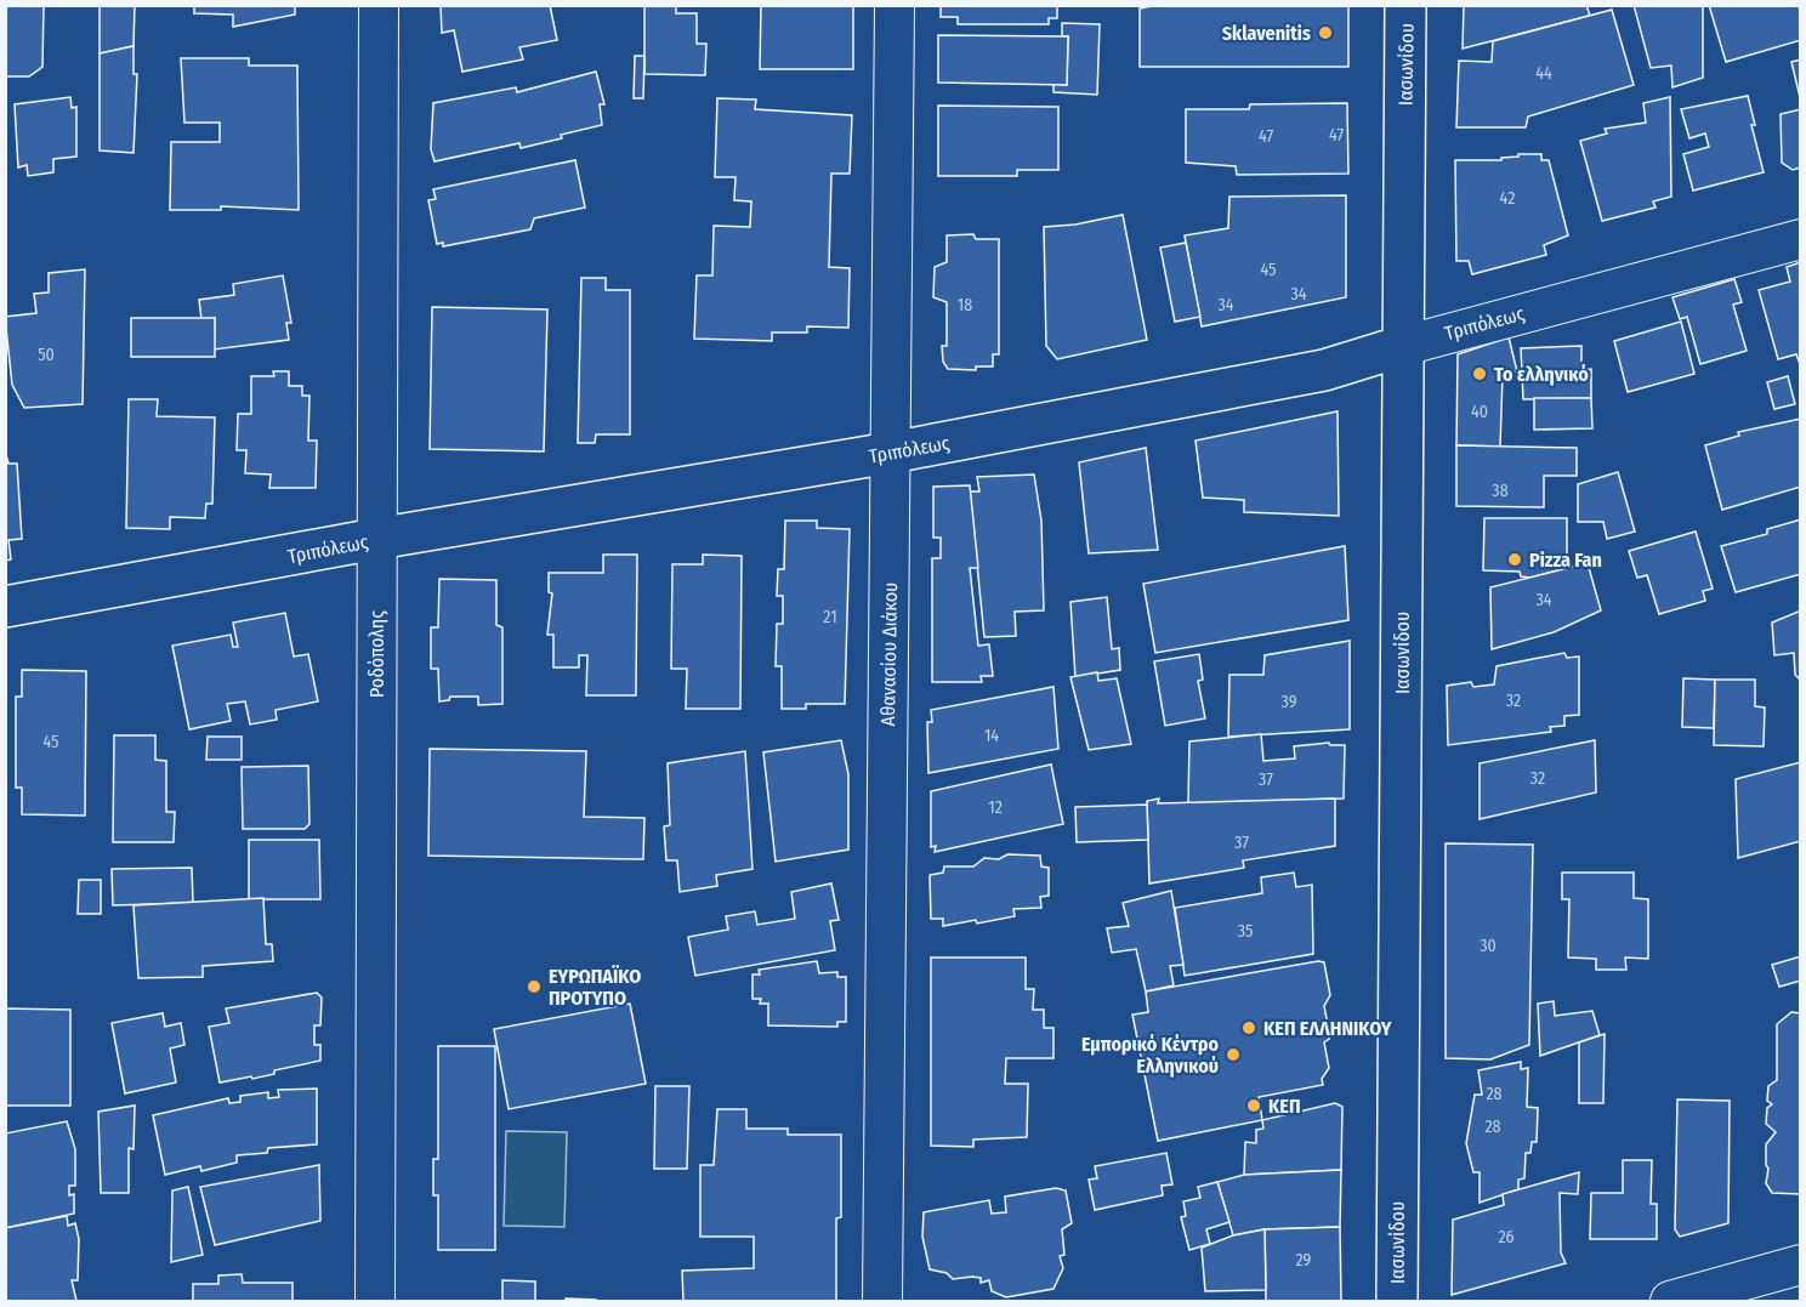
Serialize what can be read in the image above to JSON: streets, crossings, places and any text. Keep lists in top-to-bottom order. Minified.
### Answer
{"streets":{"street":["Ιασωνίδου","Τριπόλεως","Ροδόπολης","Αθανασίου Διάκου"]},"crossings":[["Ιασωνίδου","Τριπόλεως"],["Τριπόλεως","Ροδόπολης"],["Τριπόλεως","Αθανασίου Διάκου"]],"places":["Sklavenitis","Το ελληνικό","Pizza Fan","ΕΥΡΩΠΑΪΚΟ ΠΡΟΤΥΠΟ","ΚΕΠ ΕΛΛΗΝΙΚΟΥ","Εμπορικό Κέντρο Ελληνικού","ΚΕΠ"],"house_numbers":["44","47","47","42","45","34","18","34","50","40","38","34","21","32","39","14","45","32","37","12","37","35","30","28","28","26","29"]}
